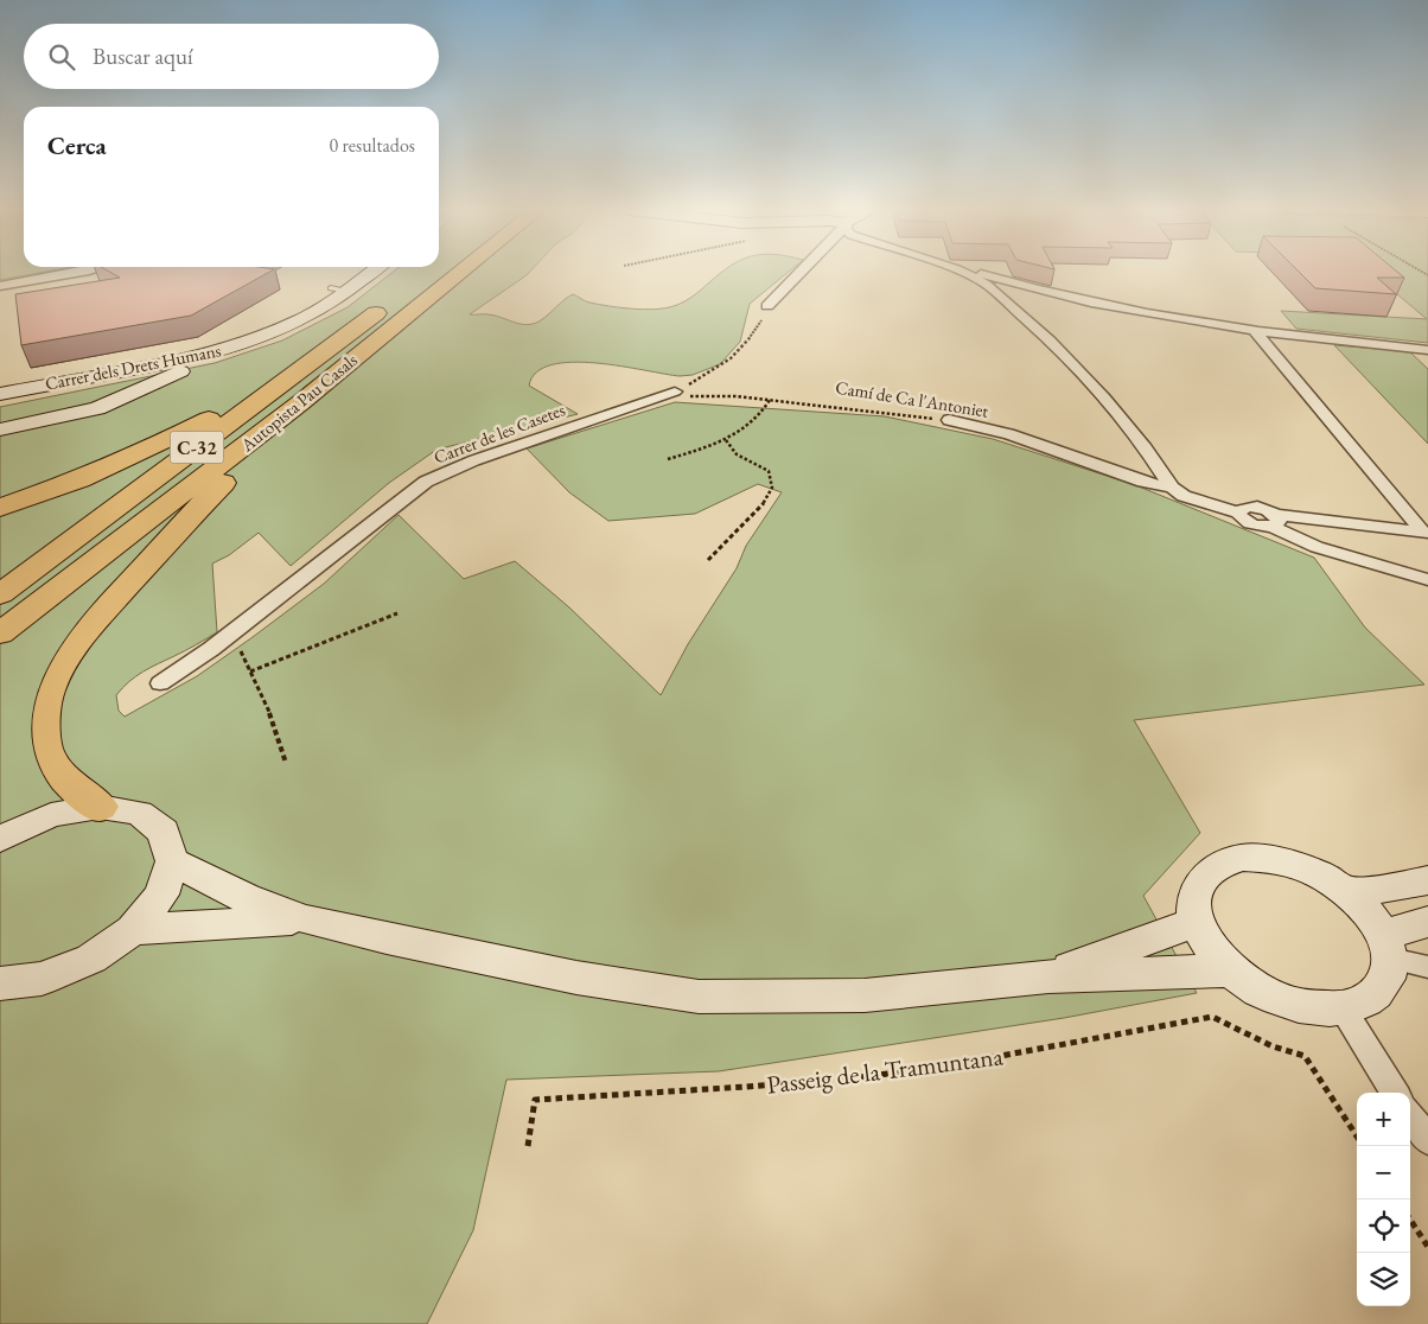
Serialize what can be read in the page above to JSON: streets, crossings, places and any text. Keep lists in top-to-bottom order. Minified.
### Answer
{"streets":{"highway":["Autopista Pau Casals","C-32"],"street":["Carrer dels Drets Humans","Camí de Ca l'Antoniet","Carrer de les Casetes"],"path":["Passeig de la Tramuntana"]},"crossings":[["Camí de Ca l'Antoniet","Carrer de les Casetes"]],"page":{"search":"Buscar aquí","heading":["Cerca","0 resultados"],"map_buttons":["+","−"]}}
